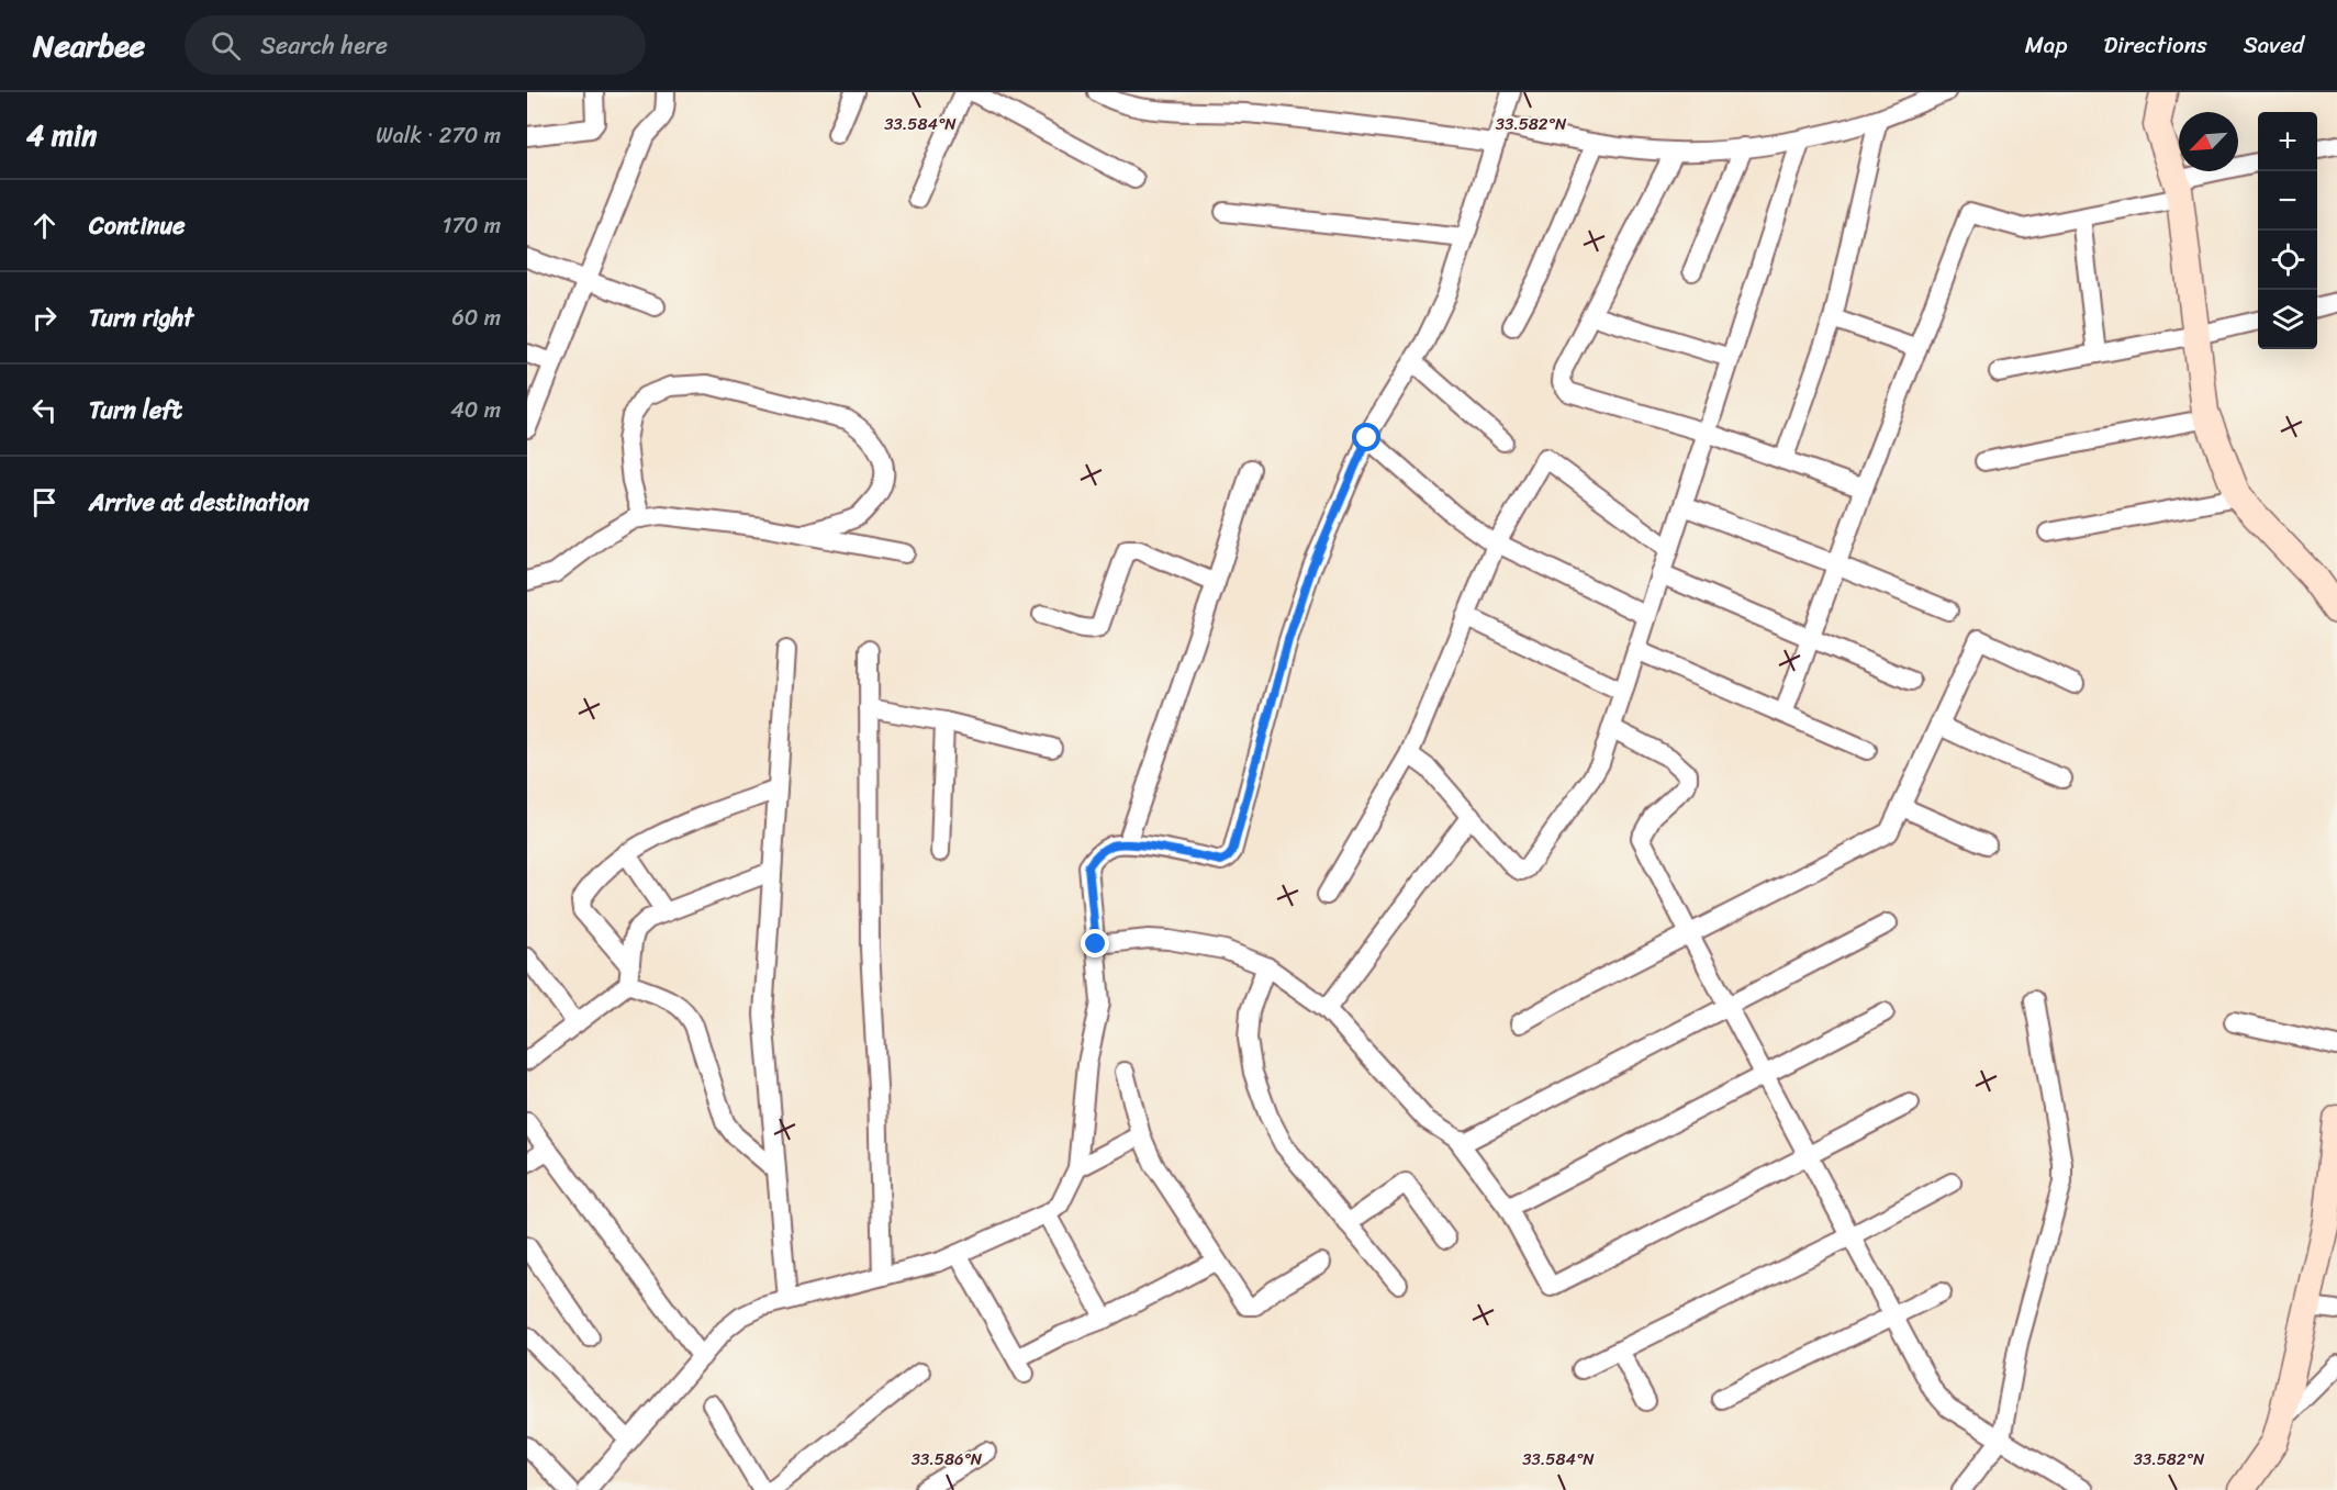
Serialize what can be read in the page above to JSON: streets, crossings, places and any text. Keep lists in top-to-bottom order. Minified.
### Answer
{"north":"bottom left","page":{"header":"Nearbee","search":"Search here","nav":["Map","Directions","Saved"],"heading":["4 min","Walk · 270 m"],"map_buttons":["+","−"],"list":[["Continue","170 m"],["Turn right","60 m"],["Turn left","40 m"],"Arrive at destination"]},"coordinates":["33.584°N","33.582°N","33.586°N"]}
